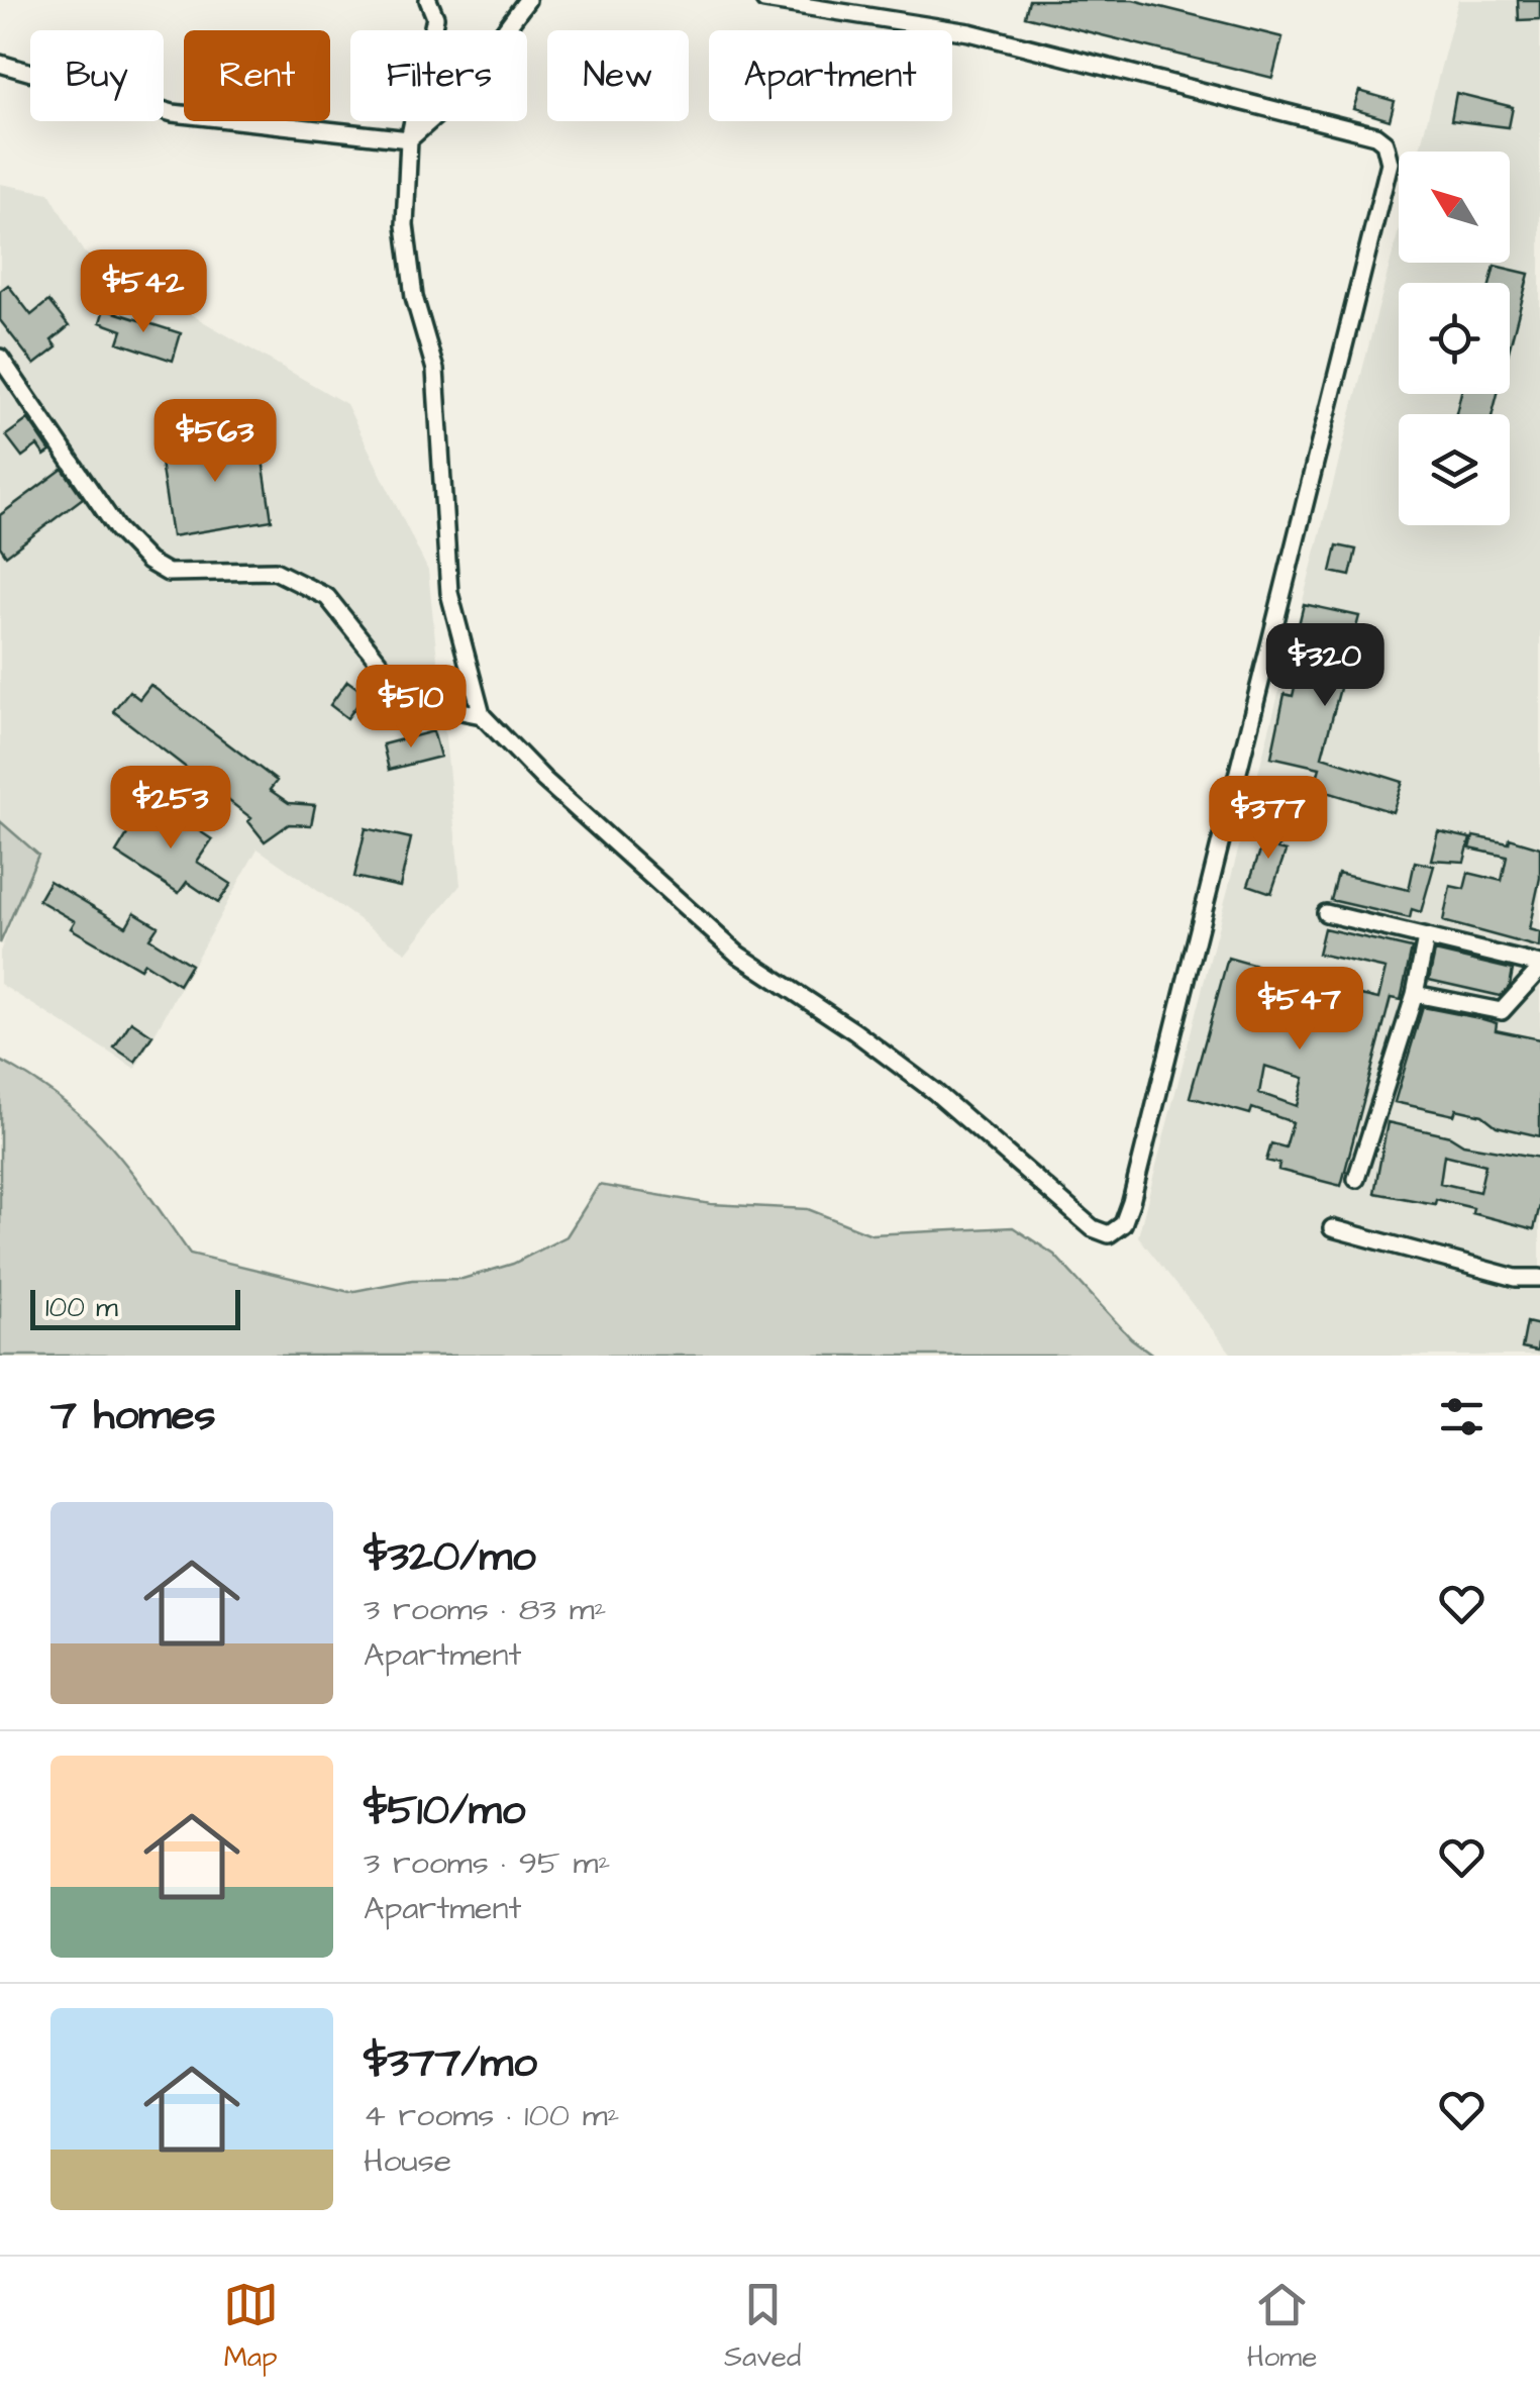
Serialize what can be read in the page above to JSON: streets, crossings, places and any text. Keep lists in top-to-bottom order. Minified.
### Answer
{"scale_bar":"100 m","north":"top left","page":{"chip":["Buy","Rent","Filters","New","Apartment"],"price":["$542","$563","$320","$510","$253","$377","$547"],"scale":"100 m","heading":"7 homes","list":[{"name":"$320/mo","note":"3 rooms · 83 m² · Apartment"},{"name":"$510/mo","note":"3 rooms · 95 m² · Apartment"},{"name":"$377/mo","note":"4 rooms · 100 m² · House"}],"tabs":["Map","Saved","Home"]}}
